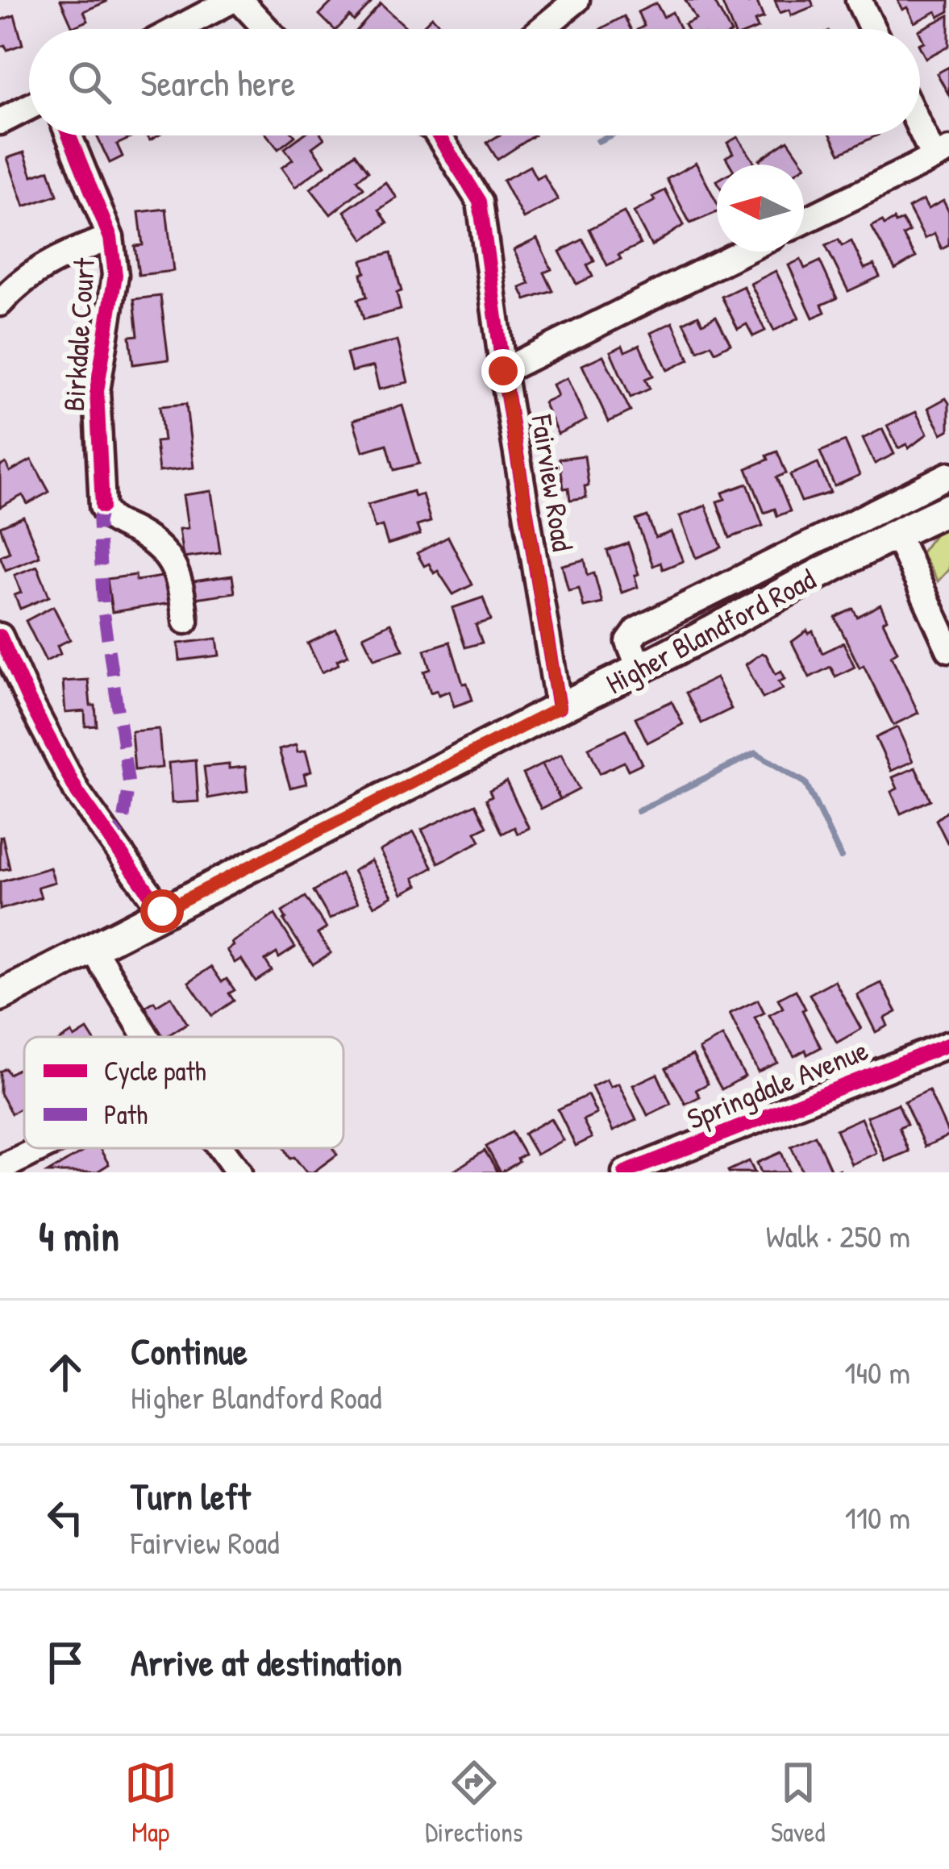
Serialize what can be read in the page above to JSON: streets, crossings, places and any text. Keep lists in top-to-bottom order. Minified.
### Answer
{"streets":{"main road":["Higher Blandford Road"],"street":["Birkdale Court","Fairview Road","Springdale Avenue"]},"crossings":[["Fairview Road","Higher Blandford Road"]],"legend":["Cycle path","Path"],"north":"left","page":{"search":"Search here","heading":["4 min","Walk · 250 m"],"list":[["Continue","Higher Blandford Road","140 m"],["Turn left","Fairview Road","110 m"],"Arrive at destination"],"nav":["Map","Directions","Saved"]}}
